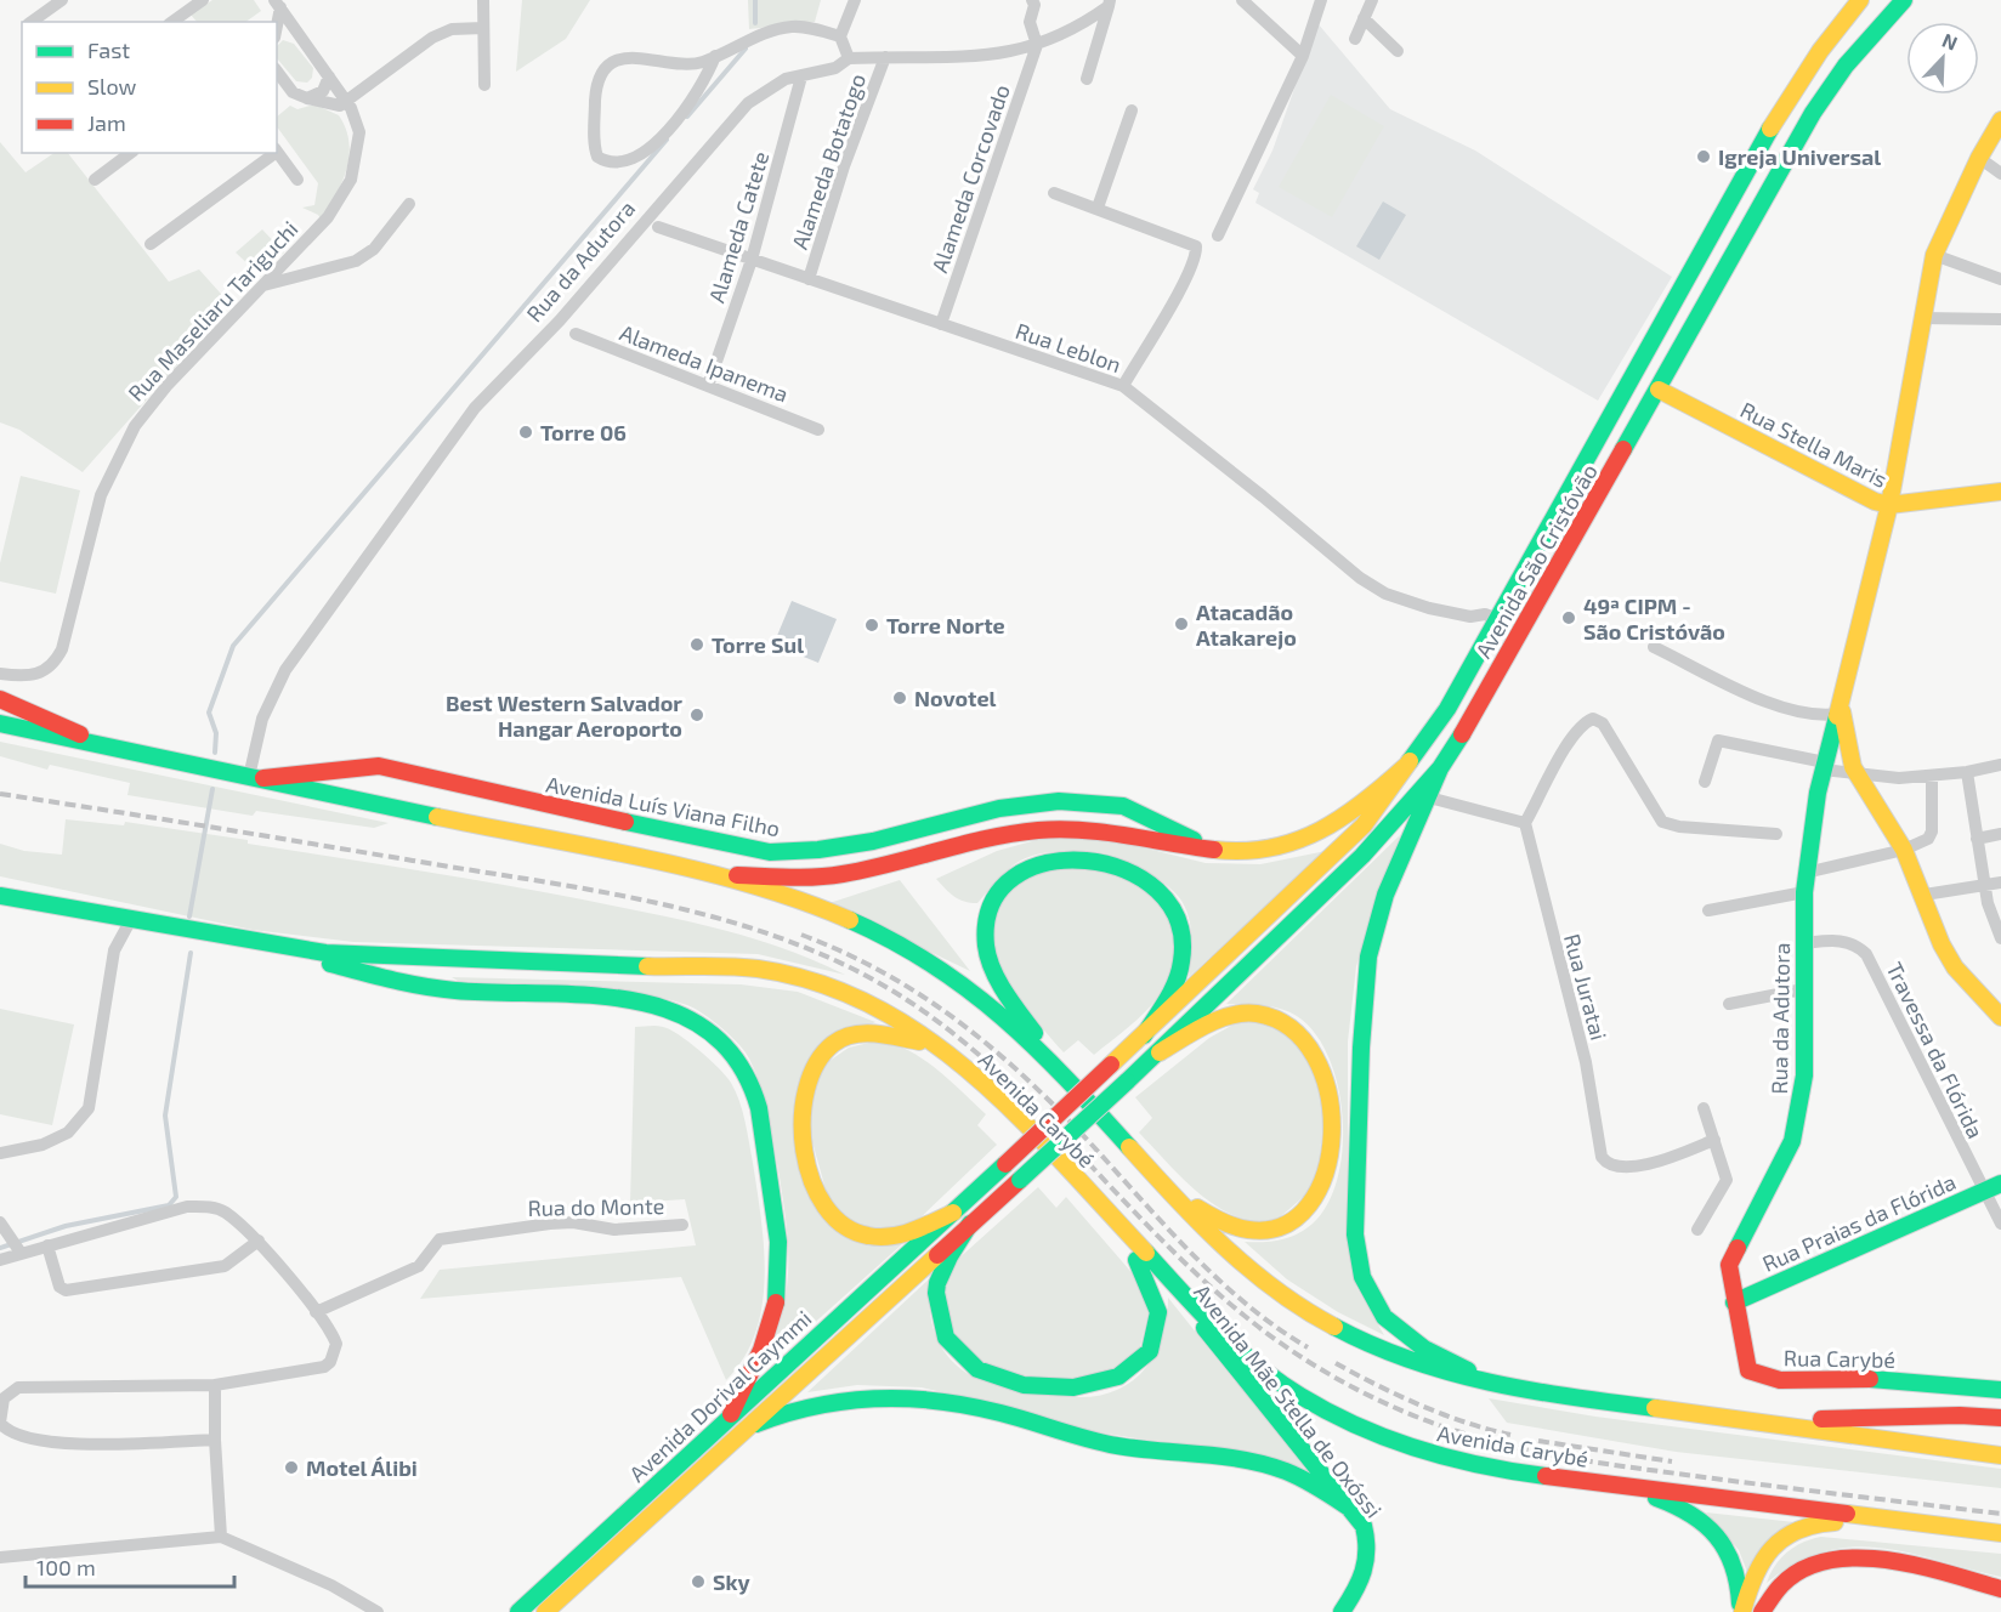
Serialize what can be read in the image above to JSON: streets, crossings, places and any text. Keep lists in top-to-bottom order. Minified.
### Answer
{"streets":{"main road":["Rua da Adutora","Rua Stella Maris","Avenida São Cristóvão","Avenida Luís Viana Filho","Avenida Carybé","Rua Praias da Flórida","Rua Carybé","Avenida Dorival Caymmi","Avenida Mãe Stella de Oxóssi"],"street":["Alameda Botatogo","Alameda Corcovado","Alameda Catete","Rua Maseliaru Tariguchi","Rua Leblon","Alameda Ipanema","Rua Juratai","Travessa da Flórida","Rua do Monte"]},"crossings":[["Alameda Botatogo","Rua da Adutora"],["Alameda Botatogo","Rua Leblon"],["Alameda Corcovado","Rua da Adutora"],["Alameda Corcovado","Rua Leblon"],["Alameda Catete","Rua da Adutora"],["Alameda Catete","Rua Leblon"],["Alameda Catete","Alameda Ipanema"],["Rua da Adutora","Rua Stella Maris"],["Rua da Adutora","Avenida Luís Viana Filho"],["Rua da Adutora","Travessa da Flórida"],["Rua da Adutora","Rua Praias da Flórida"],["Rua da Adutora","Rua Carybé"],["Rua Leblon","Avenida São Cristóvão"],["Rua Stella Maris","Avenida São Cristóvão"],["Avenida São Cristóvão","Avenida Dorival Caymmi"],["Avenida Luís Viana Filho","Avenida Carybé"],["Travessa da Flórida","Rua Praias da Flórida"],["Avenida Carybé","Avenida Mãe Stella de Oxóssi"],["Rua Praias da Flórida","Rua Carybé"]],"places":["Igreja Universal","Torre 06","49ª CIPM - São Cristóvão","Atacadão Atakarejo","Torre Norte","Torre Sul","Novotel","Best Western Salvador Hangar Aeroporto","Motel Álibi","Sky"],"legend":["Fast","Slow","Jam"],"scale_bar":"100 m","north":"top right"}
